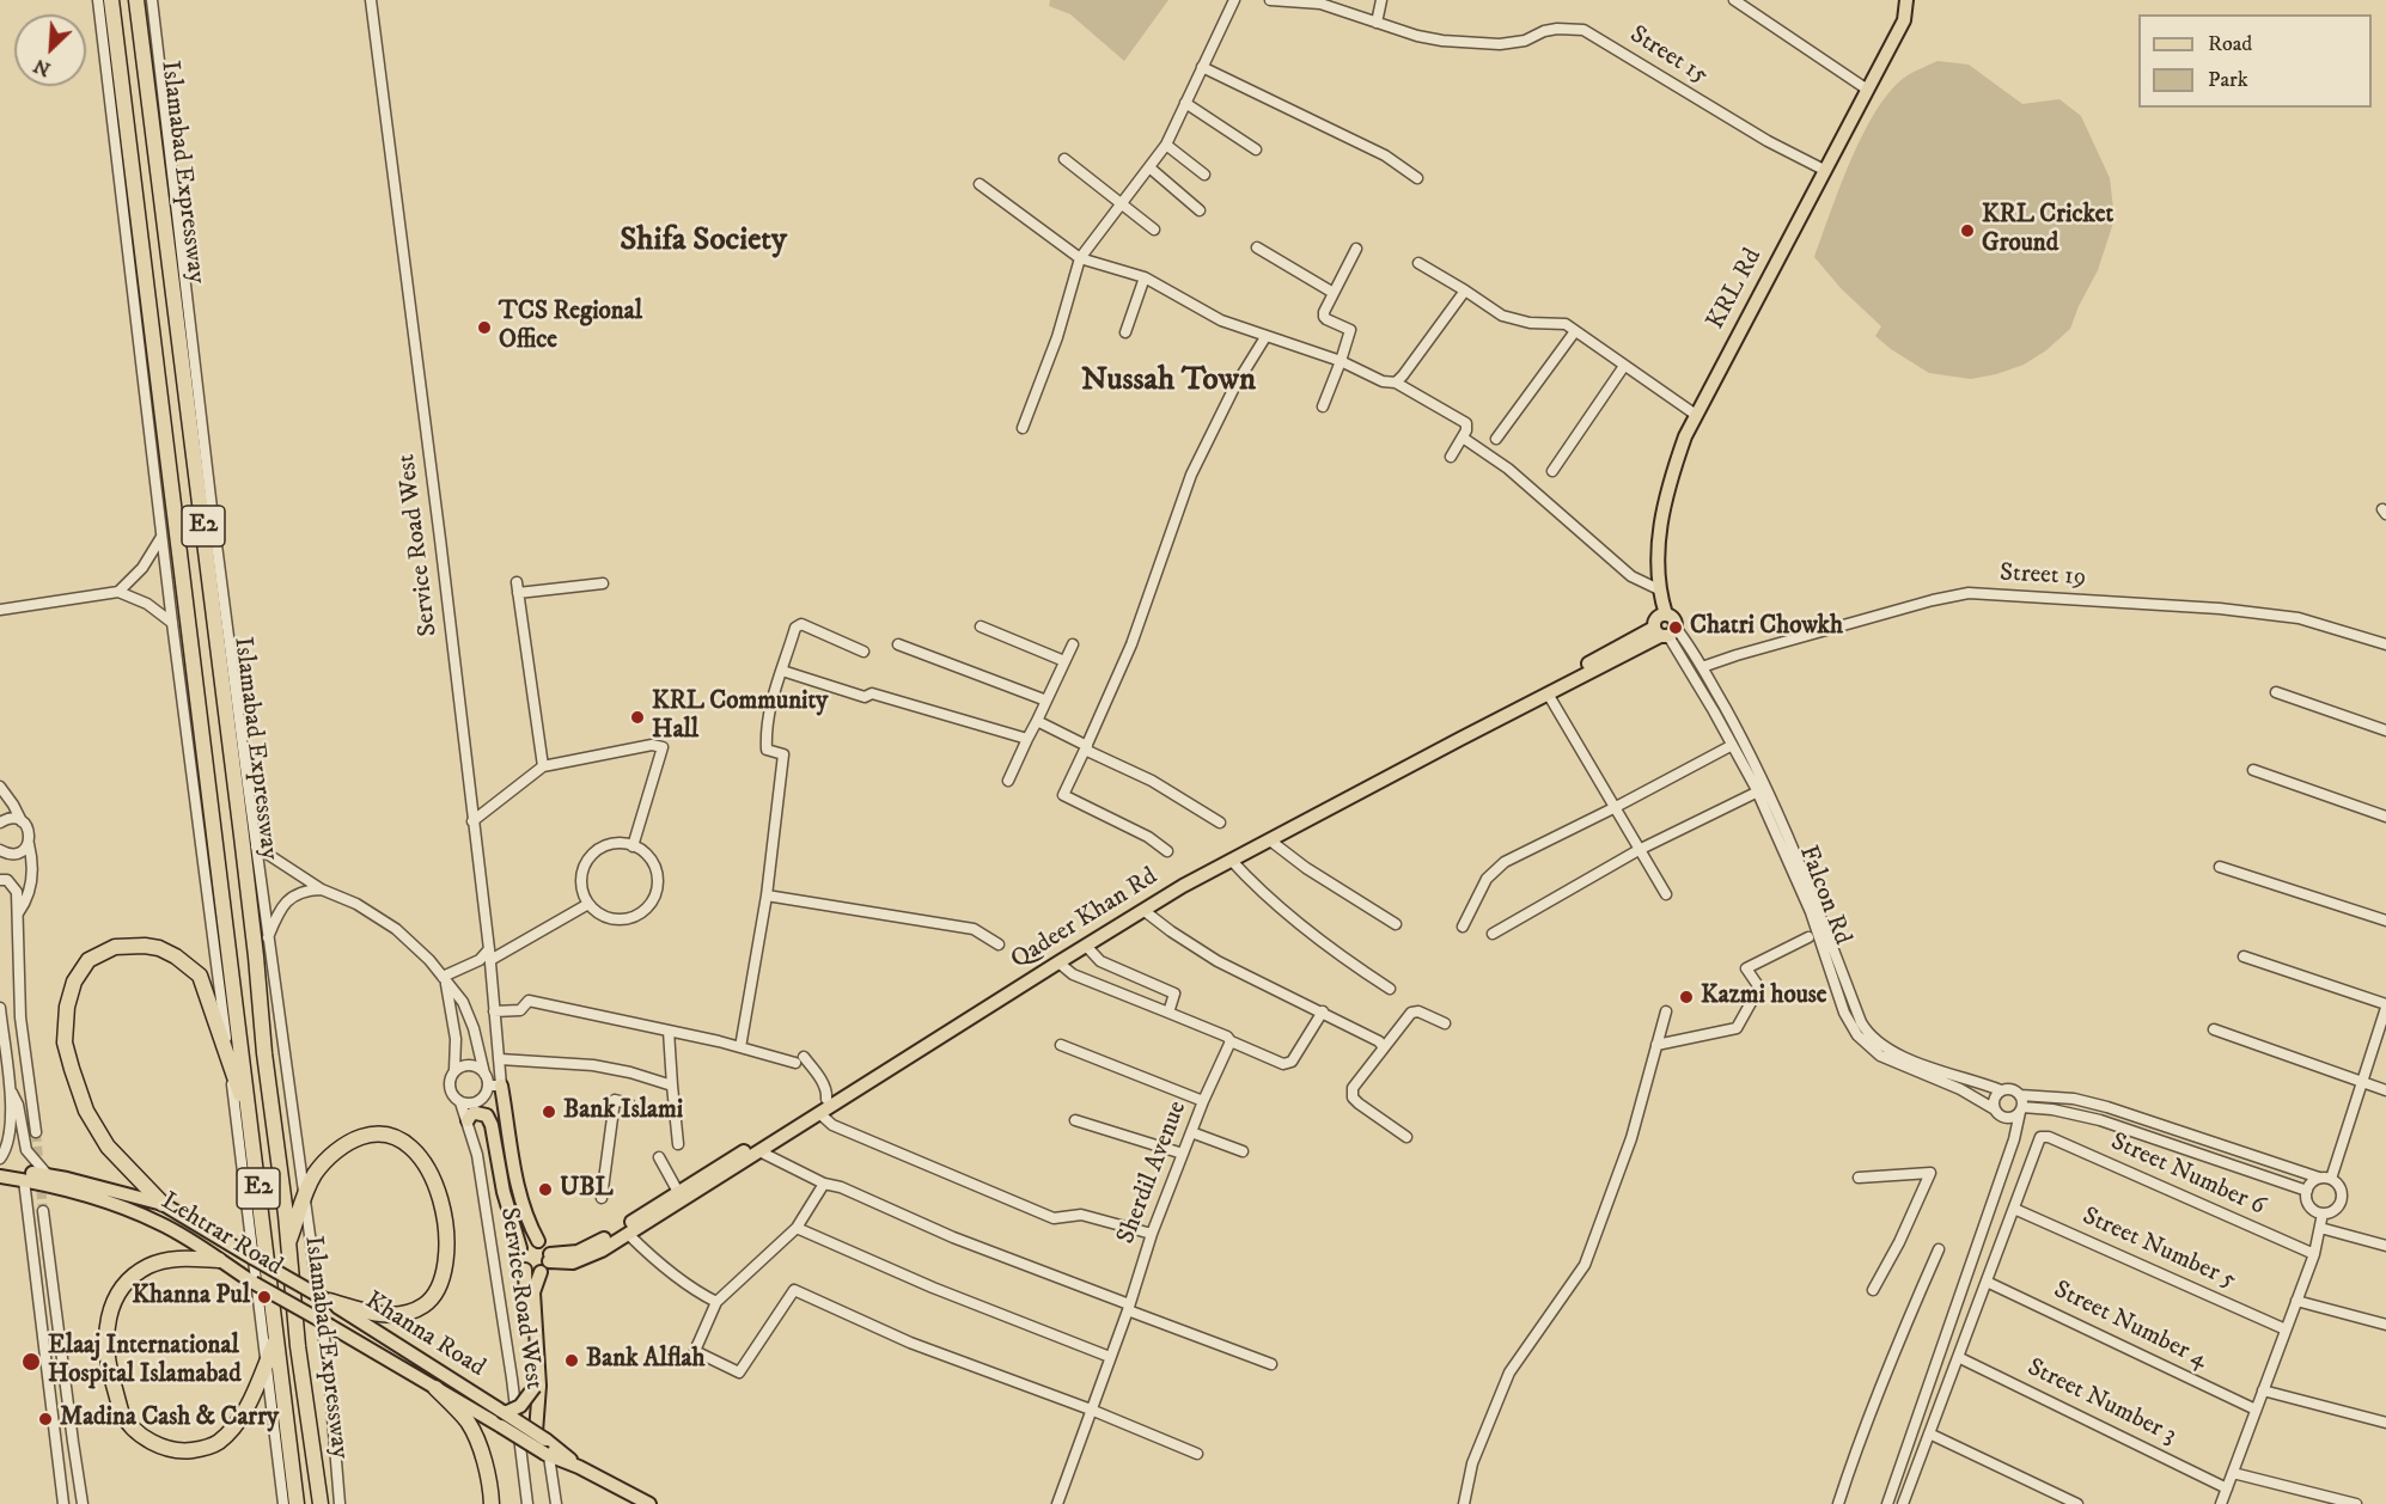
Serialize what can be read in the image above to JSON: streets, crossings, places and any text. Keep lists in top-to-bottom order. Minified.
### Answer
{"streets":{"highway":["Islamabad Expressway","E2"],"main road":["KRL Rd","Qadeer Khan Rd","Lehtrar Road","Khanna Road"],"street":["Street 15","Service Road West","Street 19","Falcon Rd","Sherdil Avenue","Street Number 6","Street Number 5","Street Number 4","Street Number 3"]},"crossings":[["Street 15","KRL Rd"],["KRL Rd","Falcon Rd"],["KRL Rd","Qadeer Khan Rd"],["Street 19","Falcon Rd"],["Falcon Rd","Qadeer Khan Rd"],["Street Number 6","Street Number 5"],["Lehtrar Road","Khanna Road"]],"districts":["Shifa Society","Nussah Town"],"places":["KRL Cricket Ground","TCS Regional Office","Chatri Chowkh","KRL Community Hall","Kazmi house","Bank Islami","UBL","Khanna Pul","Bank Alflah","Elaaj International Hospital Islamabad","Madina Cash & Carry"],"legend":["Road","Park"],"north":"bottom left"}
